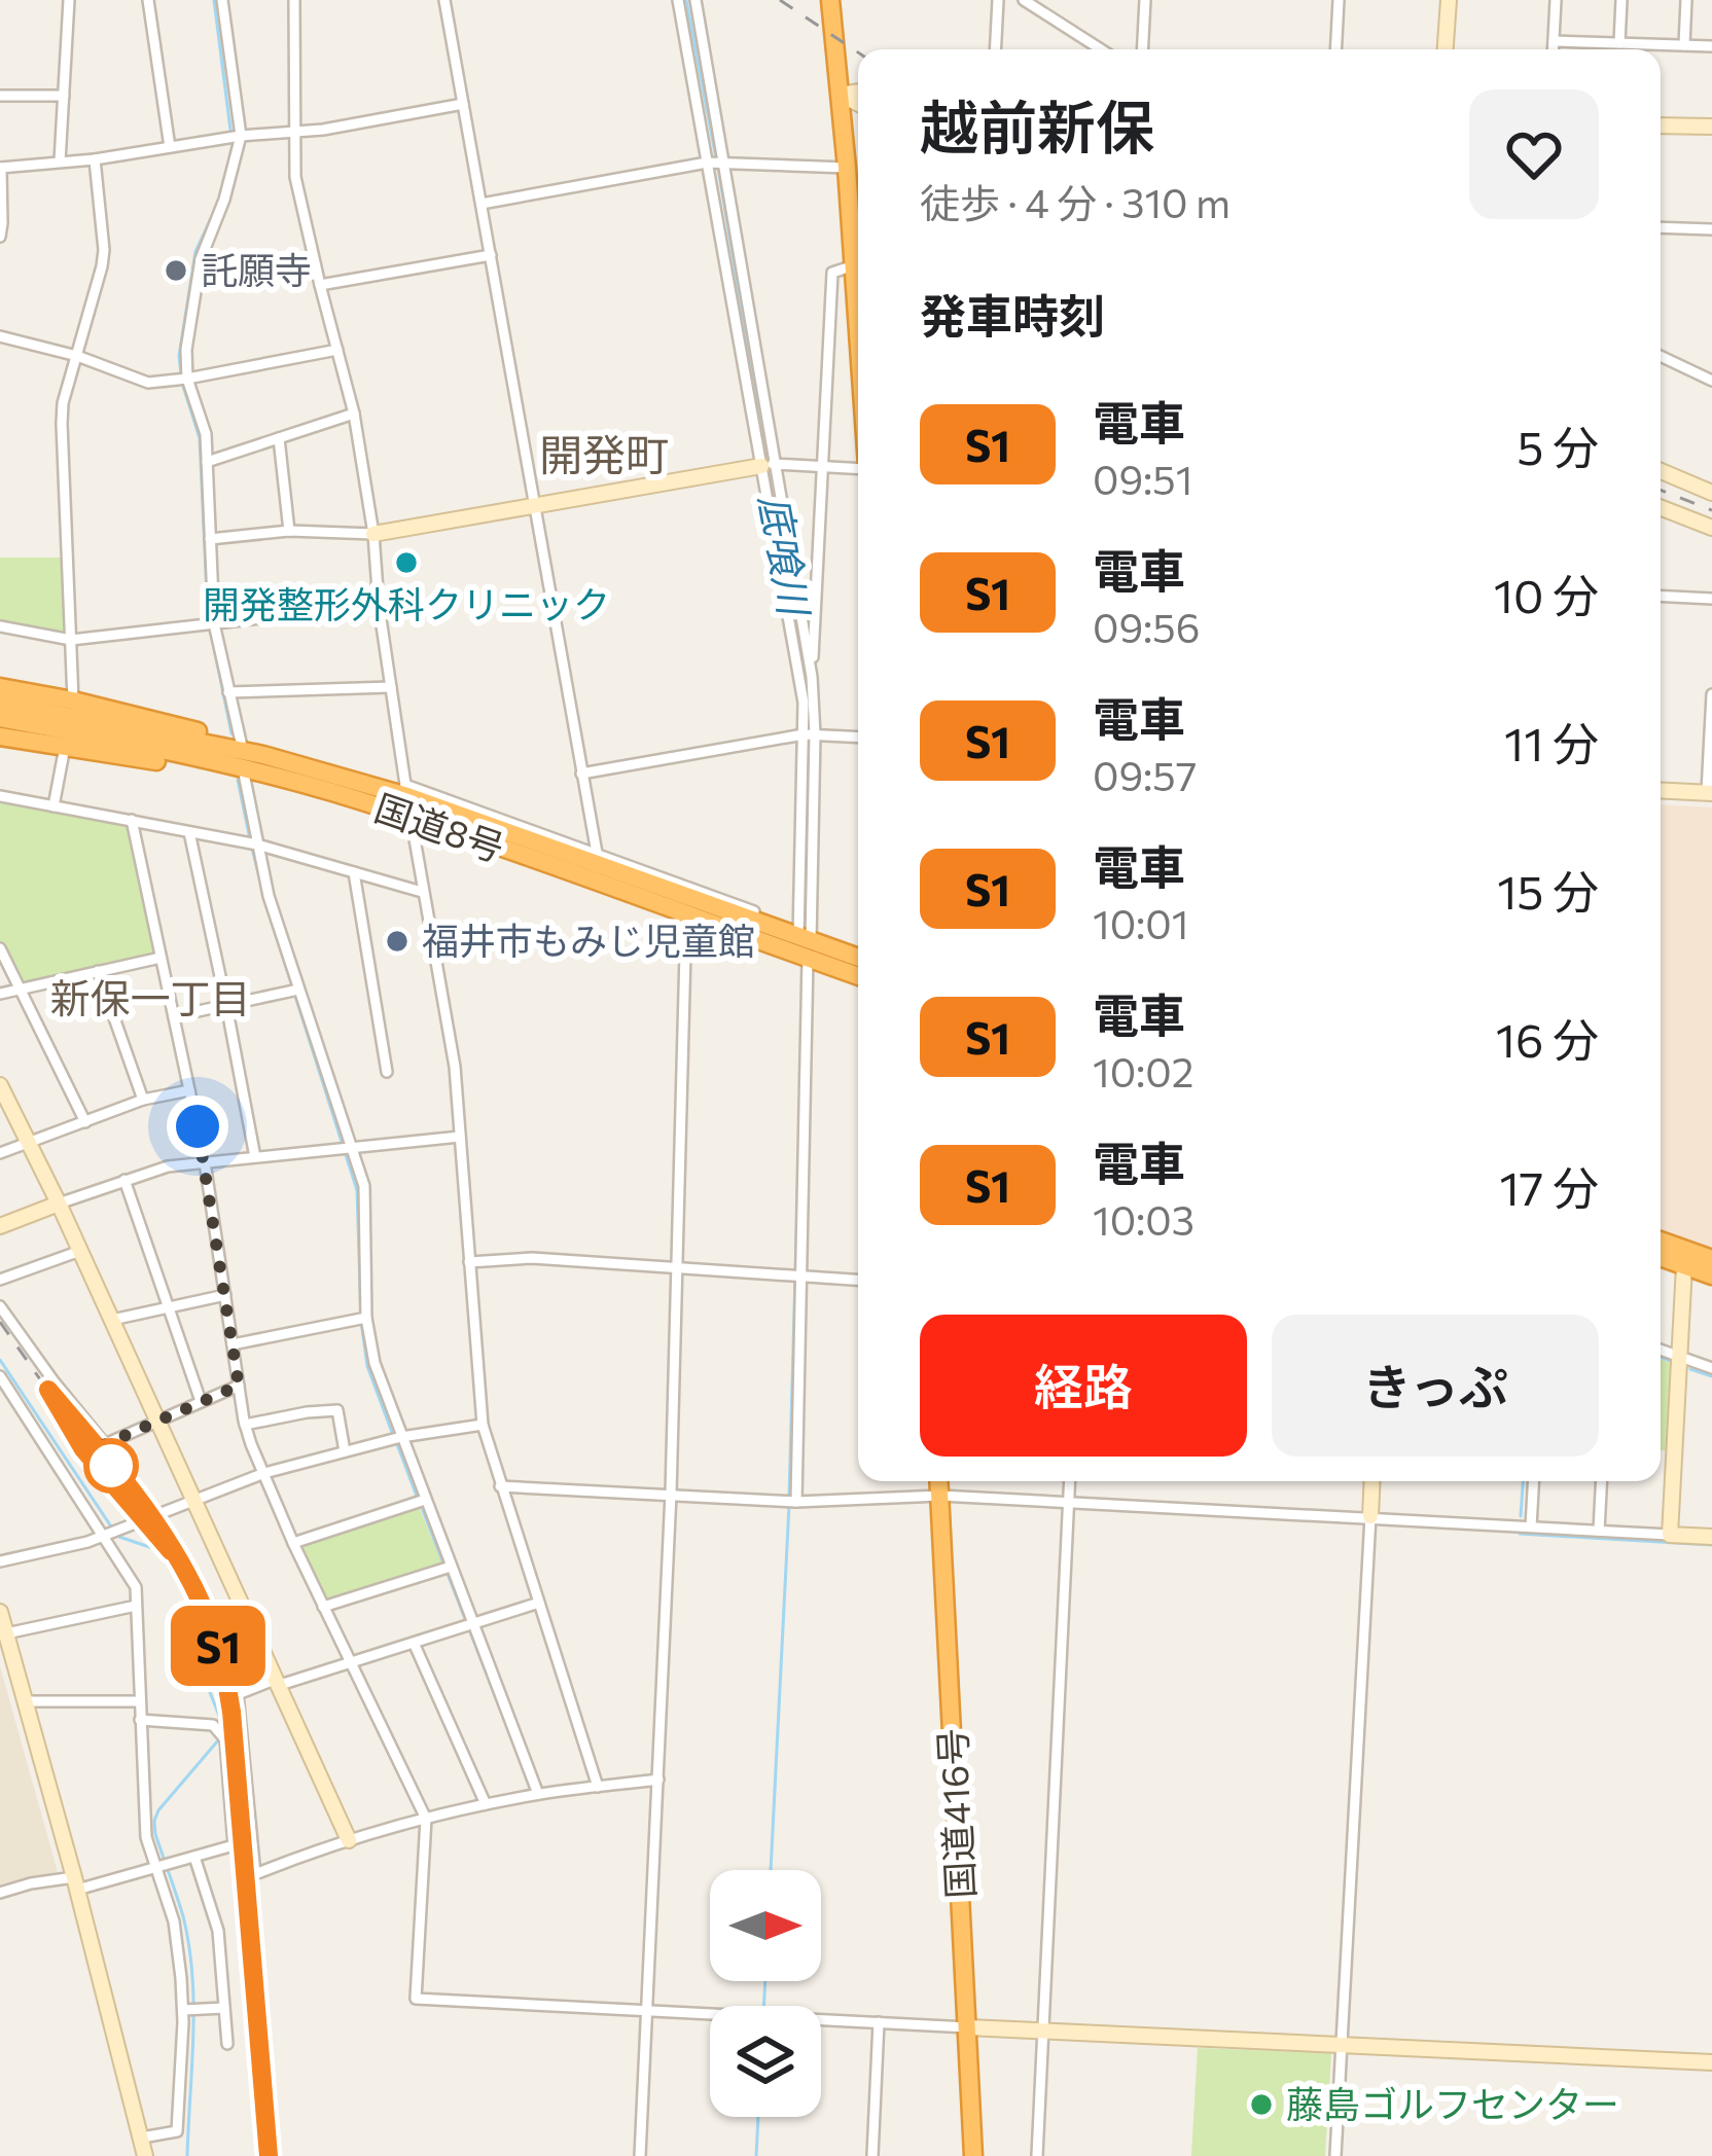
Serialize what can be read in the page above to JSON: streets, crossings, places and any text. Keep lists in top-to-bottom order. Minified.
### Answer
{"streets":{"highway":["国道8号","国道416号"]},"districts":["開発町","新保一丁目"],"water":["底喰川"],"places":["託願寺","開発整形外科クリニック","福井市もみじ児童館","藤島ゴルフセンター"],"north":"right","page":{"on_map":"S1","heading":[["越前新保","徒歩 · 4 分 · 310 m"],"発車時刻"],"list":[{"mark":"S1","name":"電車","note":"09:51","value":"5 分"},{"mark":"S1","name":"電車","note":"09:56","value":"10 分"},{"mark":"S1","name":"電車","note":"09:57","value":"11 分"},{"mark":"S1","name":"電車","note":"10:01","value":"15 分"},{"mark":"S1","name":"電車","note":"10:02","value":"16 分"},{"mark":"S1","name":"電車","note":"10:03","value":"17 分"}],"buttons":["経路","きっぷ"]}}
